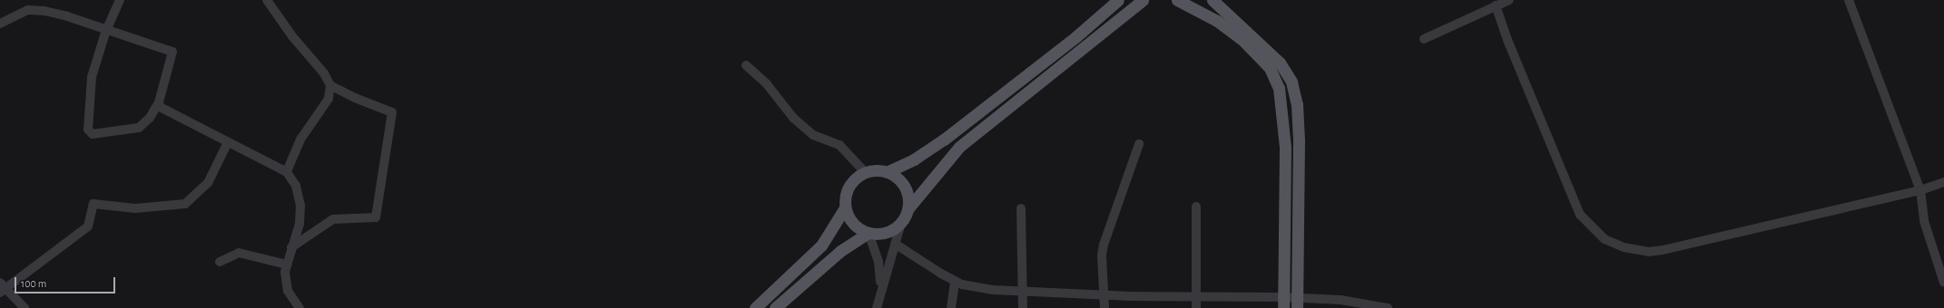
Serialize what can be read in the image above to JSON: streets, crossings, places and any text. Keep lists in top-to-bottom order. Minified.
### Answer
{"scale_bar":"100 m"}
